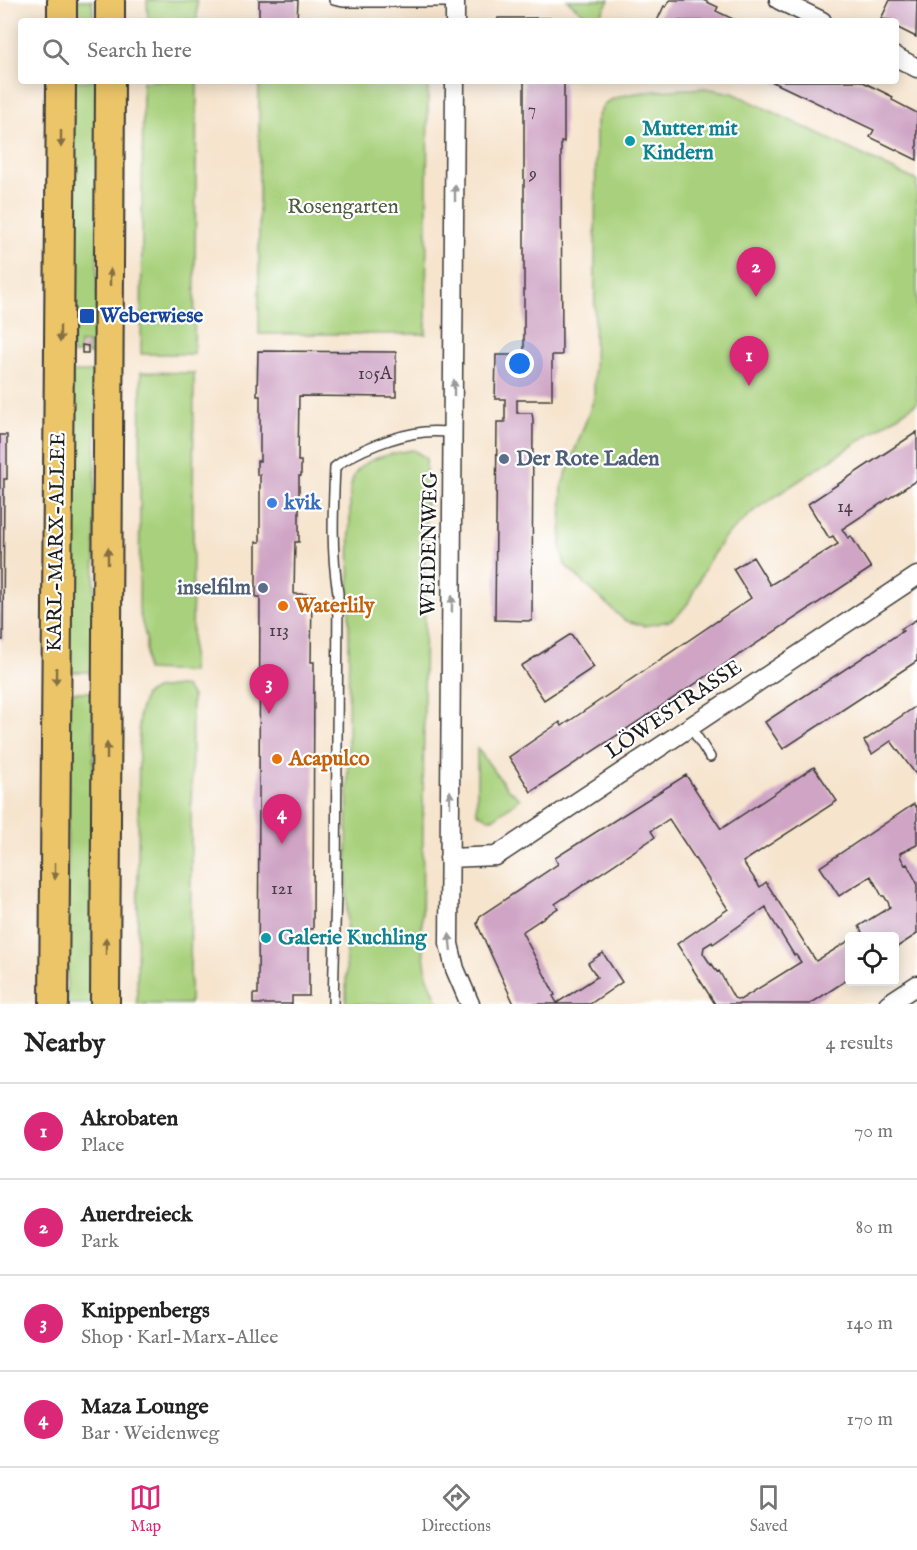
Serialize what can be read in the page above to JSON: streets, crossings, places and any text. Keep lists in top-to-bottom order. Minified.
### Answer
{"streets":{"main road":["KARL-MARX-ALLEE"],"street":["WEIDENWEG","LÖWESTRASSE"]},"crossings":[["WEIDENWEG","LÖWESTRASSE"]],"one_way":["WEIDENWEG"],"parks":["Rosengarten"],"places":{"other":["Mutter mit Kindern","Der Rote Laden","kvik","inselfilm","Waterlily","Acapulco","Galerie Kuchling"],"transit":["Weberwiese"]},"house_numbers":["7","9","105A","14","113","121"],"page":{"search":"Search here","pins":["2","1","3","4"],"heading":["Nearby","4 results"],"list":[{"mark":"1","name":"Akrobaten","note":"Place","value":"70 m"},{"mark":"2","name":"Auerdreieck","note":"Park","value":"80 m"},{"mark":"3","name":"Knippenbergs","note":"Shop · Karl-Marx-Allee","value":"140 m"},{"mark":"4","name":"Maza Lounge","note":"Bar · Weidenweg","value":"170 m"}],"nav":["Map","Directions","Saved"]}}
